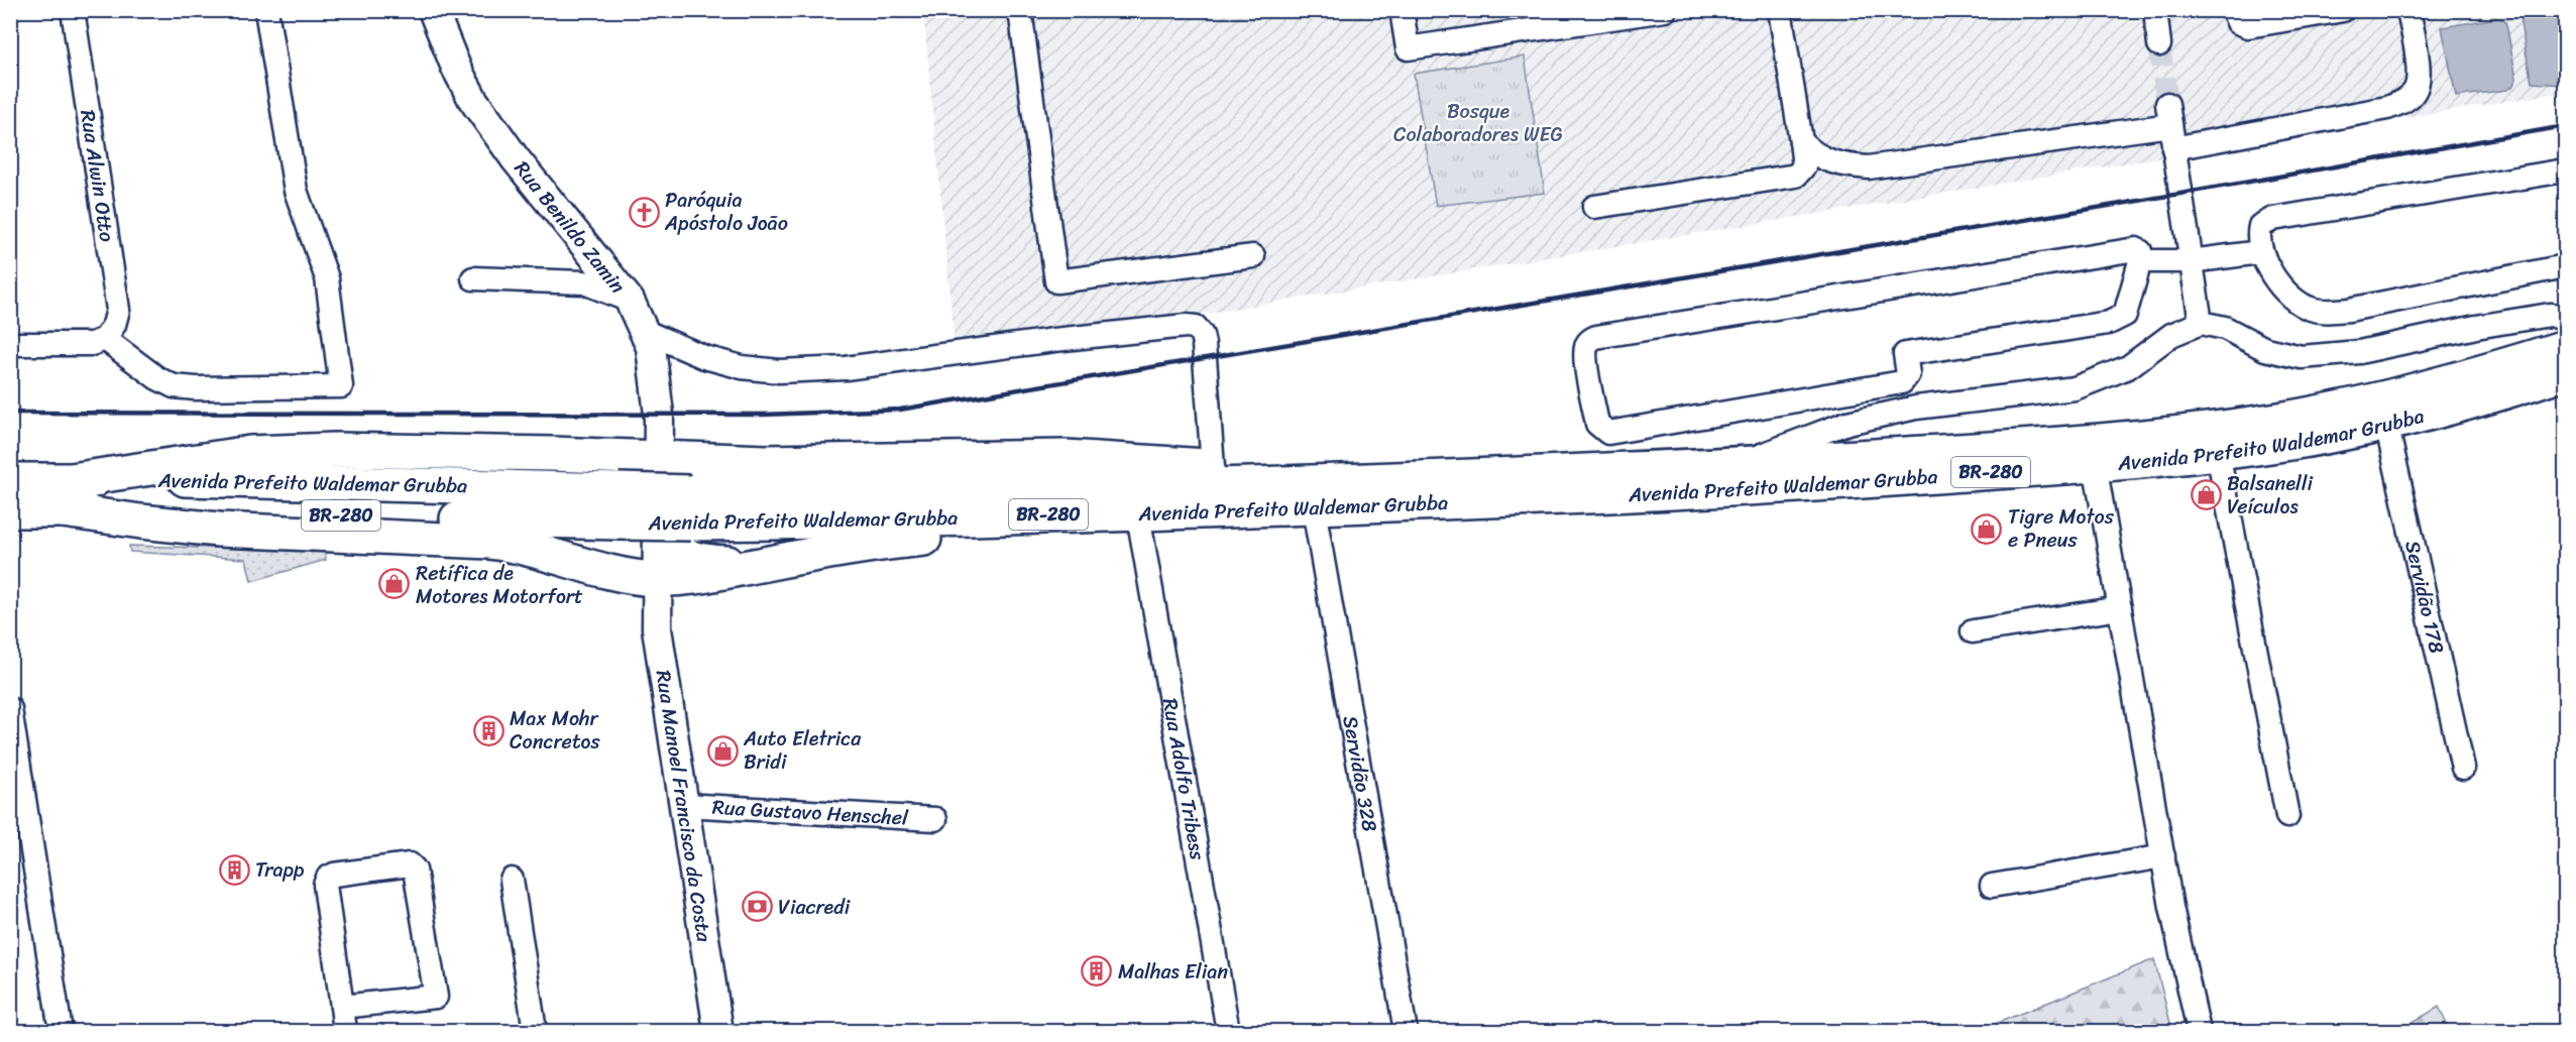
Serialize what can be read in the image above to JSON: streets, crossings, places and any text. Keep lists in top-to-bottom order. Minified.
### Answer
{"streets":{"highway":["Avenida Prefeito Waldemar Grubba","BR-280"],"main road":["Rua Benildo Zamin","Rua Manoel Francisco da Costa"],"street":["Rua Alwin Otto","Servidão 178","Servidão 328","Rua Adolfo Tribess","Rua Gustavo Henschel"]},"crossings":[["Rua Benildo Zamin","Rua Manoel Francisco da Costa"],["Avenida Prefeito Waldemar Grubba","Servidão 178"],["Rua Manoel Francisco da Costa","Rua Gustavo Henschel"]],"parks":["Bosque Colaboradores WEG"],"places":{"church":["Paróquia Apóstolo João"],"shop":["Balsanelli Veículos","Tigre Motos e Pneus","Retífica de Motores Motorfort","Auto Eletrica Bridi"],"building":["Max Mohr Concretos","Trapp","Malhas Elian"],"bank":["Viacredi"]}}
